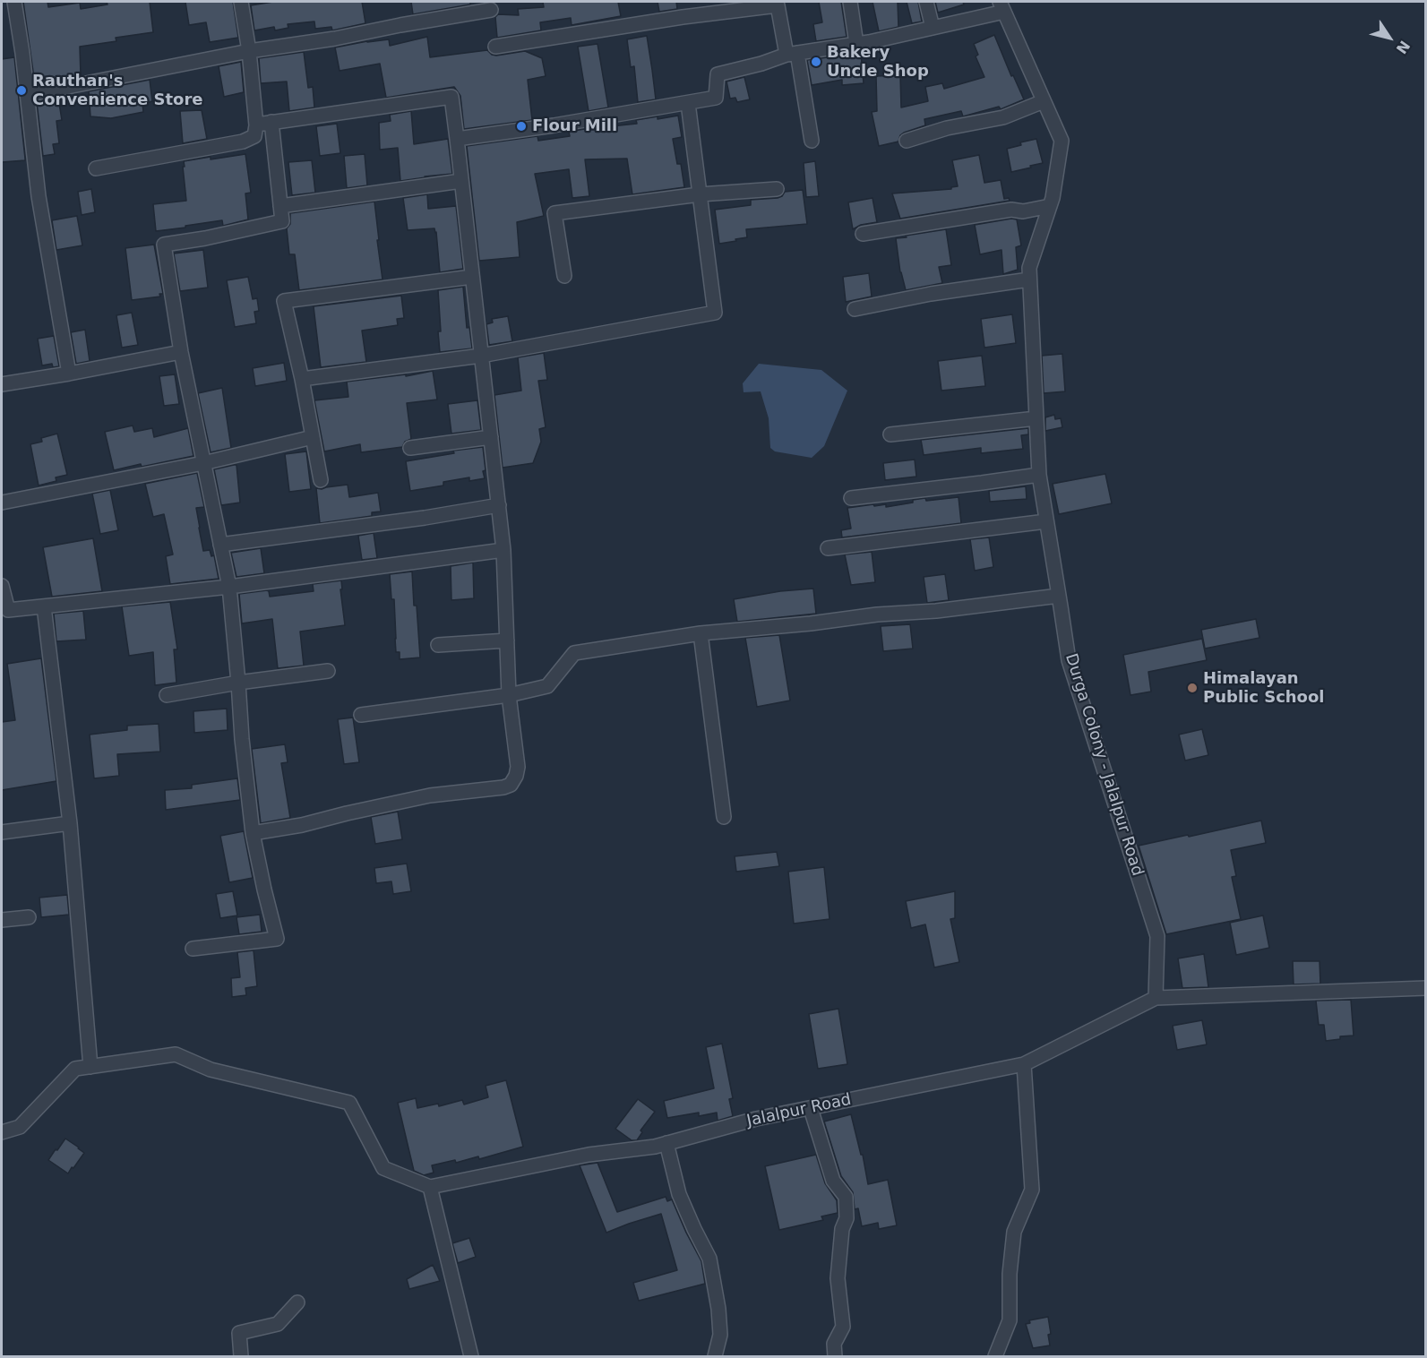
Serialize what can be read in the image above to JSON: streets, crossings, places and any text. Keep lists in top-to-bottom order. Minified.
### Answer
{"streets":{"street":["Durga Colony - Jalalpur Road","Jalalpur Road"]},"crossings":[["Durga Colony - Jalalpur Road","Jalalpur Road"]],"places":["Bakery Uncle Shop","Rauthan's Convenience Store","Flour Mill","Himalayan Public School"],"north":"bottom right"}
